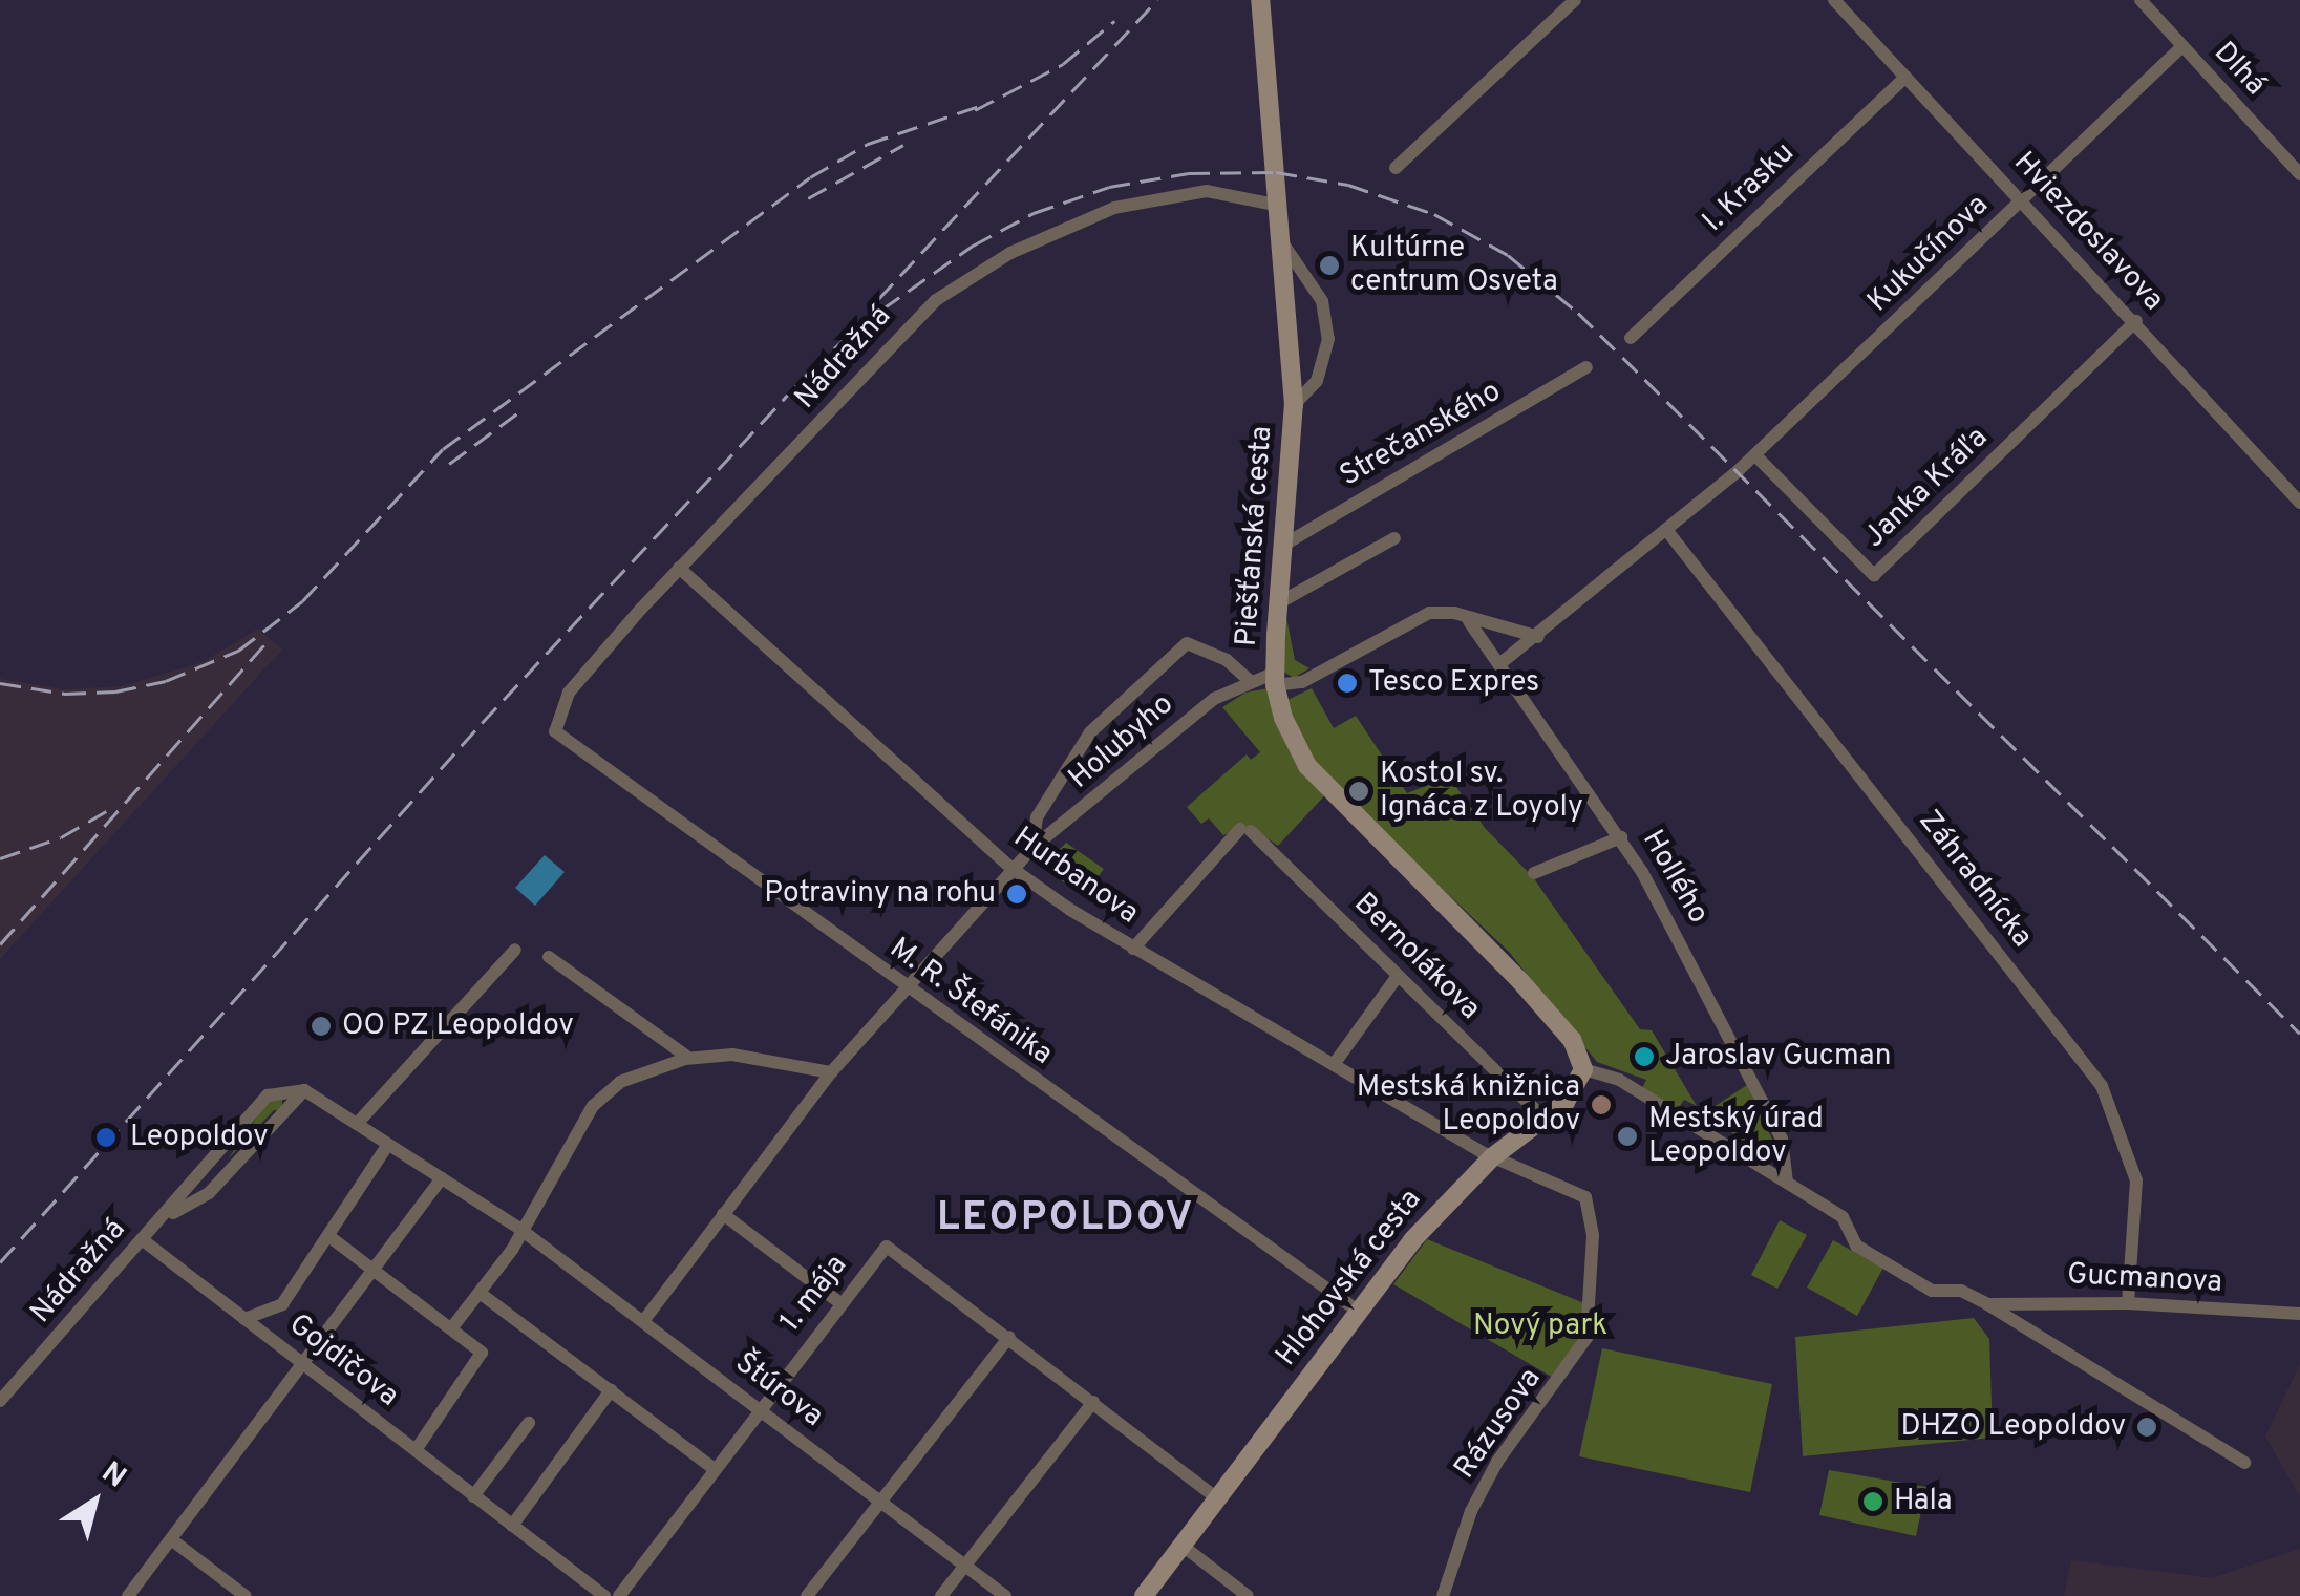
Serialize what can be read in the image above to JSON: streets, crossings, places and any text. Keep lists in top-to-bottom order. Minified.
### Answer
{"streets":{"street":["Dlhá","I. Krasku","Hviezdoslavova","Kukučínova","Nádražná","Strečanského","Janka Kráľa","Piešťanská cesta","Holubyho","Hurbanova","Hollého","Záhradnícka","Bernolákova","M. R. Štefánika","Hlohovská cesta","Gucmanova","1. mája","Gojdičova","Štúrova","Rázusova"]},"crossings":[["Dlhá","Kukučínova"],["I. Krasku","Hviezdoslavova"],["Hviezdoslavova","Kukučínova"],["Hviezdoslavova","Janka Kráľa"],["Kukučínova","Janka Kráľa"],["Kukučínova","Záhradnícka"],["Nádražná","Piešťanská cesta"],["Nádražná","Hurbanova"],["Nádražná","M. R. Štefánika"],["Nádražná","Gojdičova"],["Nádražná","Štúrova"],["Strečanského","Piešťanská cesta"],["Piešťanská cesta","Holubyho"],["Holubyho","Hurbanova"],["Holubyho","Hollého"],["Holubyho","M. R. Štefánika"],["Holubyho","Štúrova"],["Hurbanova","Bernolákova"],["Hurbanova","Hlohovská cesta"],["Hurbanova","Rázusova"],["Hollého","Gucmanova"],["Záhradnícka","Gucmanova"],["Bernolákova","Hlohovská cesta"],["M. R. Štefánika","Hlohovská cesta"],["Hlohovská cesta","Gucmanova"],["Hlohovská cesta","1. mája"],["Hlohovská cesta","Rázusova"],["1. mája","Štúrova"]],"districts":["LEOPOLDOV"],"parks":["Nový park"],"places":["Kultúrne centrum Osveta","Tesco Expres","Kostol sv. Ignáca z Loyoly","Potraviny na rohu","OO PZ Leopoldov","Jaroslav Gucman","Mestská knižnica Leopoldov","Mestský úrad Leopoldov","Leopoldov","DHZO Leopoldov","Hala"],"north":"top right"}
